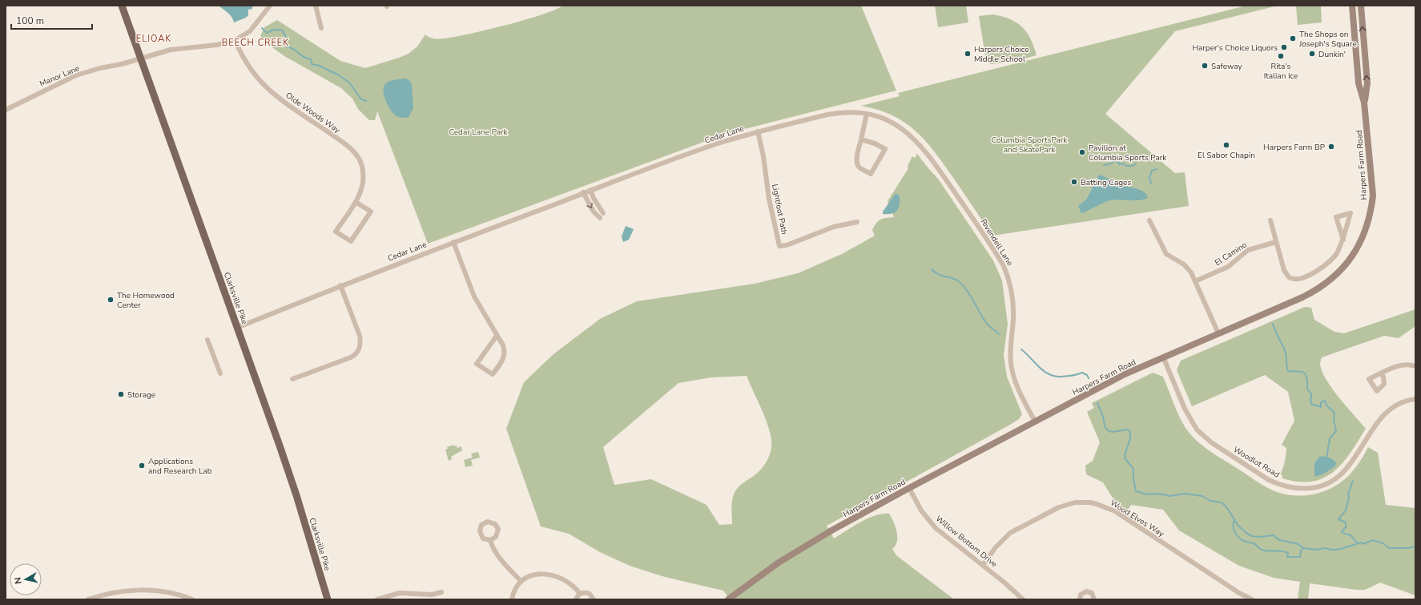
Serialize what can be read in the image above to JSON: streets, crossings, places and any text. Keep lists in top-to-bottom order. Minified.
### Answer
{"streets":{"main road":["Harpers Farm Road","Clarksville Pike"],"street":["Manor Lane","Olde Woods Way","Cedar Lane","Lightfoot Path","Rivendell Lane","El Camino","Woodlot Road","Wood Elves Way","Willow Bottom Drive"]},"crossings":[["Manor Lane","Olde Woods Way"],["Manor Lane","Clarksville Pike"],["Cedar Lane","Lightfoot Path"],["Cedar Lane","Rivendell Lane"],["Cedar Lane","Clarksville Pike"],["Harpers Farm Road","Rivendell Lane"],["Harpers Farm Road","Woodlot Road"],["Harpers Farm Road","Willow Bottom Drive"],["Wood Elves Way","Willow Bottom Drive"]],"districts":["ELIOAK","BEECH CREEK"],"parks":["Cedar Lane Park","Columbia SportsPark and SkatePark"],"places":["The Shops on Joseph's Square","Harper's Choice Liquors","Harpers Choice Middle School","Dunkin'","Rita's Italian Ice","Safeway","El Sabor Chapin","Harpers Farm BP","Pavilion at Columbia Sports Park","Batting Cages","The Homewood Center","Storage","Applications and Research Lab"],"scale_bar":"100 m","north":"left"}
